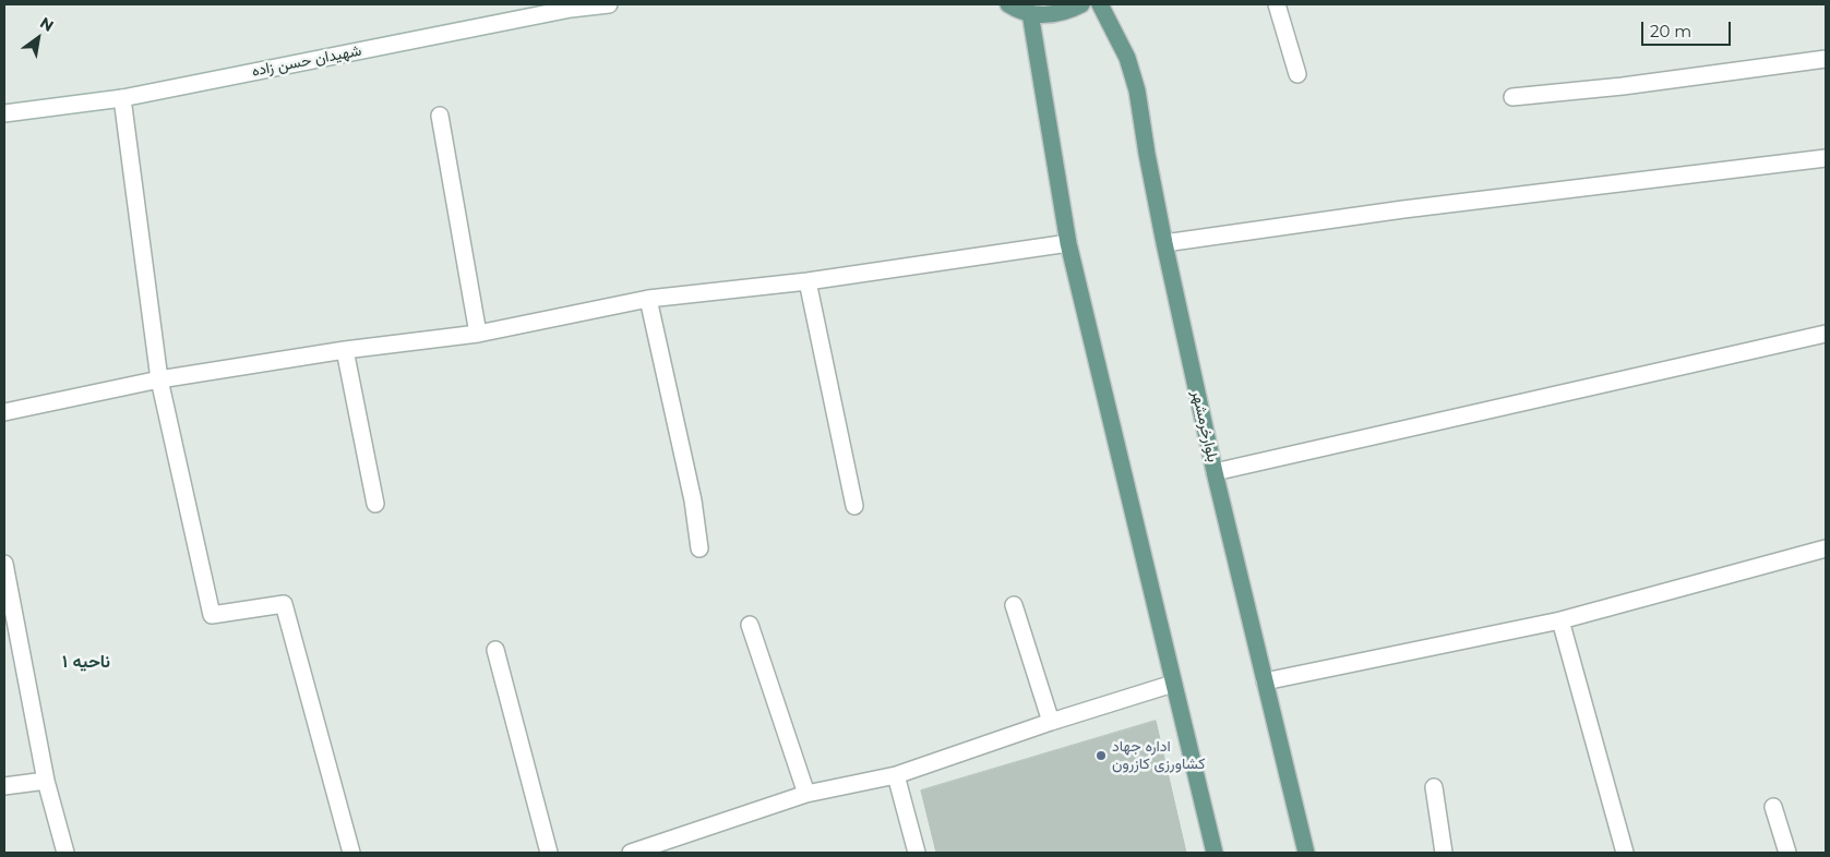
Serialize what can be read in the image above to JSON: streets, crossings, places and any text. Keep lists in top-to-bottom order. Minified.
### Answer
{"streets":{"main road":["بلوارخرمشهر"],"street":["شهیدان حسن زاده"]},"districts":["ناحیه ۱"],"places":["اداره جهاد کشاورزی کازرون"],"scale_bar":"20 m","north":"top right"}
